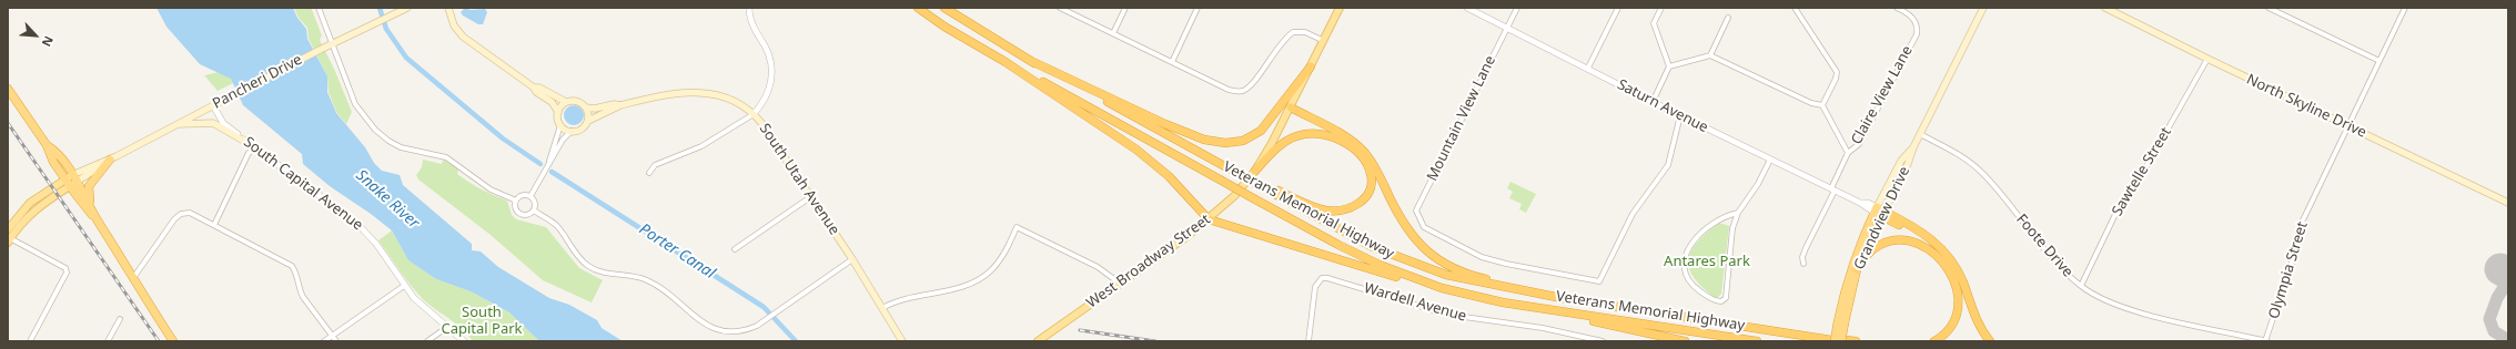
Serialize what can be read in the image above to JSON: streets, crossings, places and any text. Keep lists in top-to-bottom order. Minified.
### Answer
{"streets":{"highway":["Veterans Memorial Highway","Grandview Drive"],"main road":["Pancheri Drive","North Skyline Drive","South Utah Avenue","West Broadway Street"],"street":["Claire View Lane","Saturn Avenue","Mountain View Lane","Sawtelle Street","South Capital Avenue","Foote Drive","Olympia Street","Wardell Avenue"]},"crossings":[["Pancheri Drive","South Capital Avenue"],["Claire View Lane","Saturn Avenue"],["Saturn Avenue","Mountain View Lane"],["Saturn Avenue","Grandview Drive"],["North Skyline Drive","Sawtelle Street"],["North Skyline Drive","Olympia Street"],["Sawtelle Street","Foote Drive"],["Veterans Memorial Highway","Grandview Drive"],["Grandview Drive","Foote Drive"],["Foote Drive","Olympia Street"]],"water":["Snake River","Porter Canal"],"parks":["Antares Park","South Capital Park"],"north":"bottom right"}
